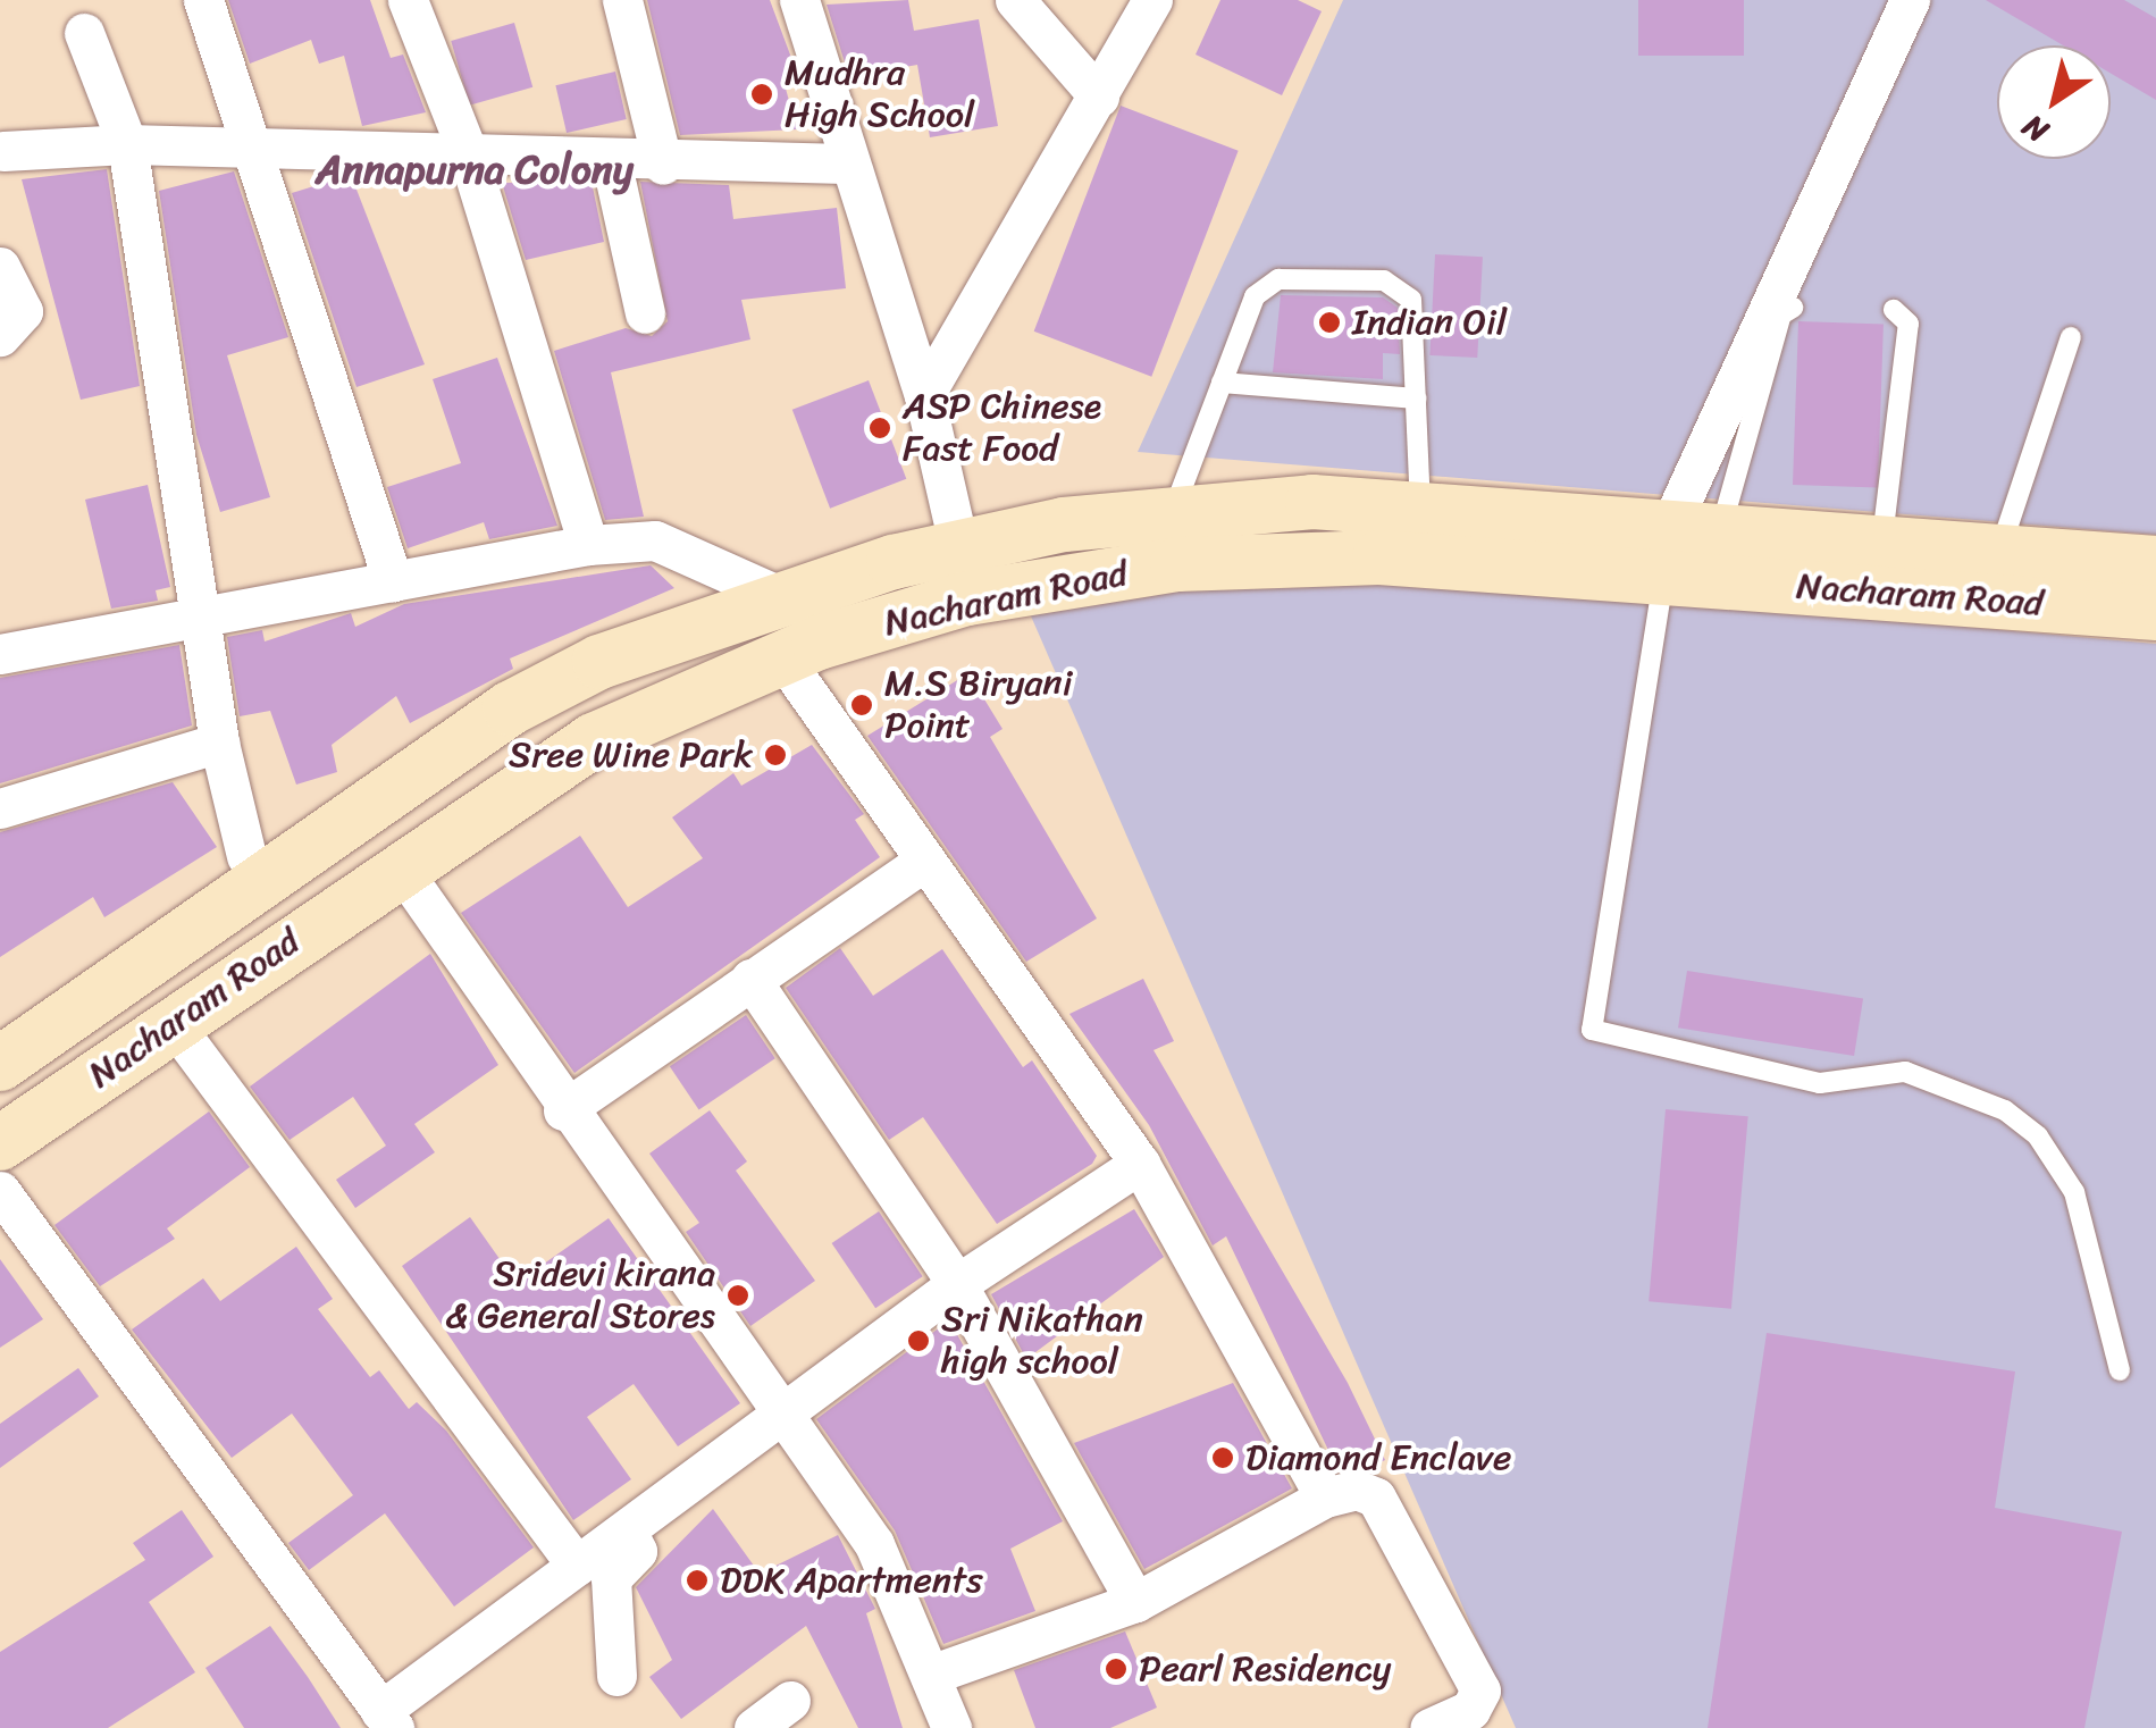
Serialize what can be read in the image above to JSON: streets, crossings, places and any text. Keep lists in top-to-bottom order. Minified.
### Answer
{"streets":{"main road":["Nacharam Road"]},"districts":["Annapurna Colony"],"places":["Mudhra High School","Indian Oil","ASP Chinese Fast Food","M.S Biryani Point","Sree Wine Park","Sridevi kirana & General Stores","Sri Nikathan high school","Diamond Enclave","DDK Apartments","Pearl Residency"],"north":"bottom left"}
